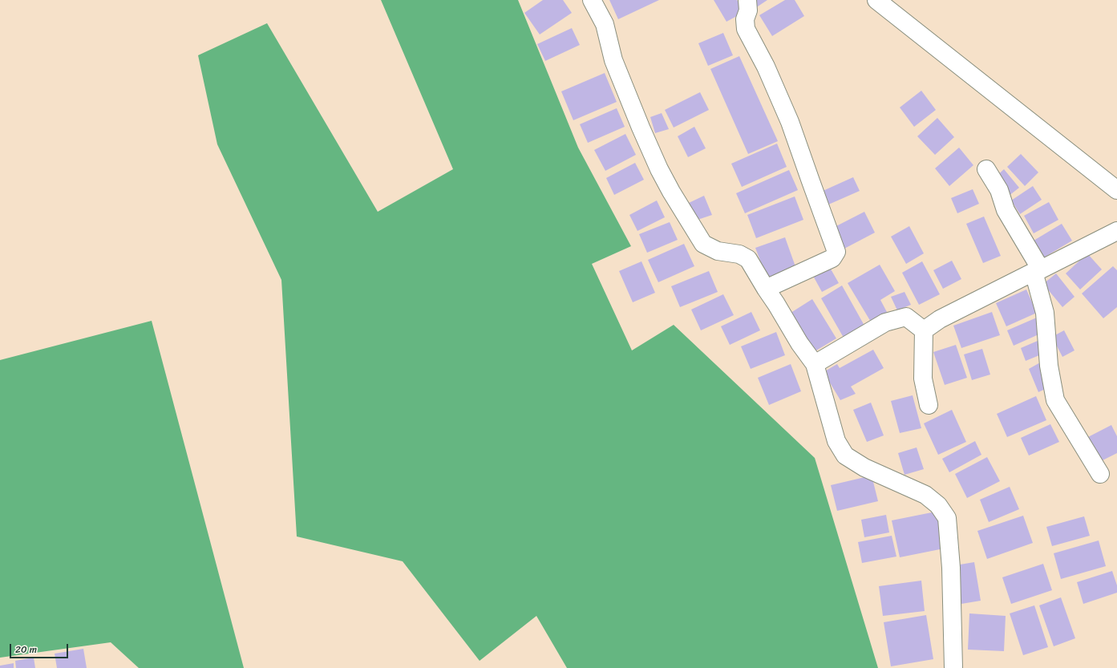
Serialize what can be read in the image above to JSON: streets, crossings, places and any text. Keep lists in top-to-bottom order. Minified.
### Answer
{"scale_bar":"20 m"}
